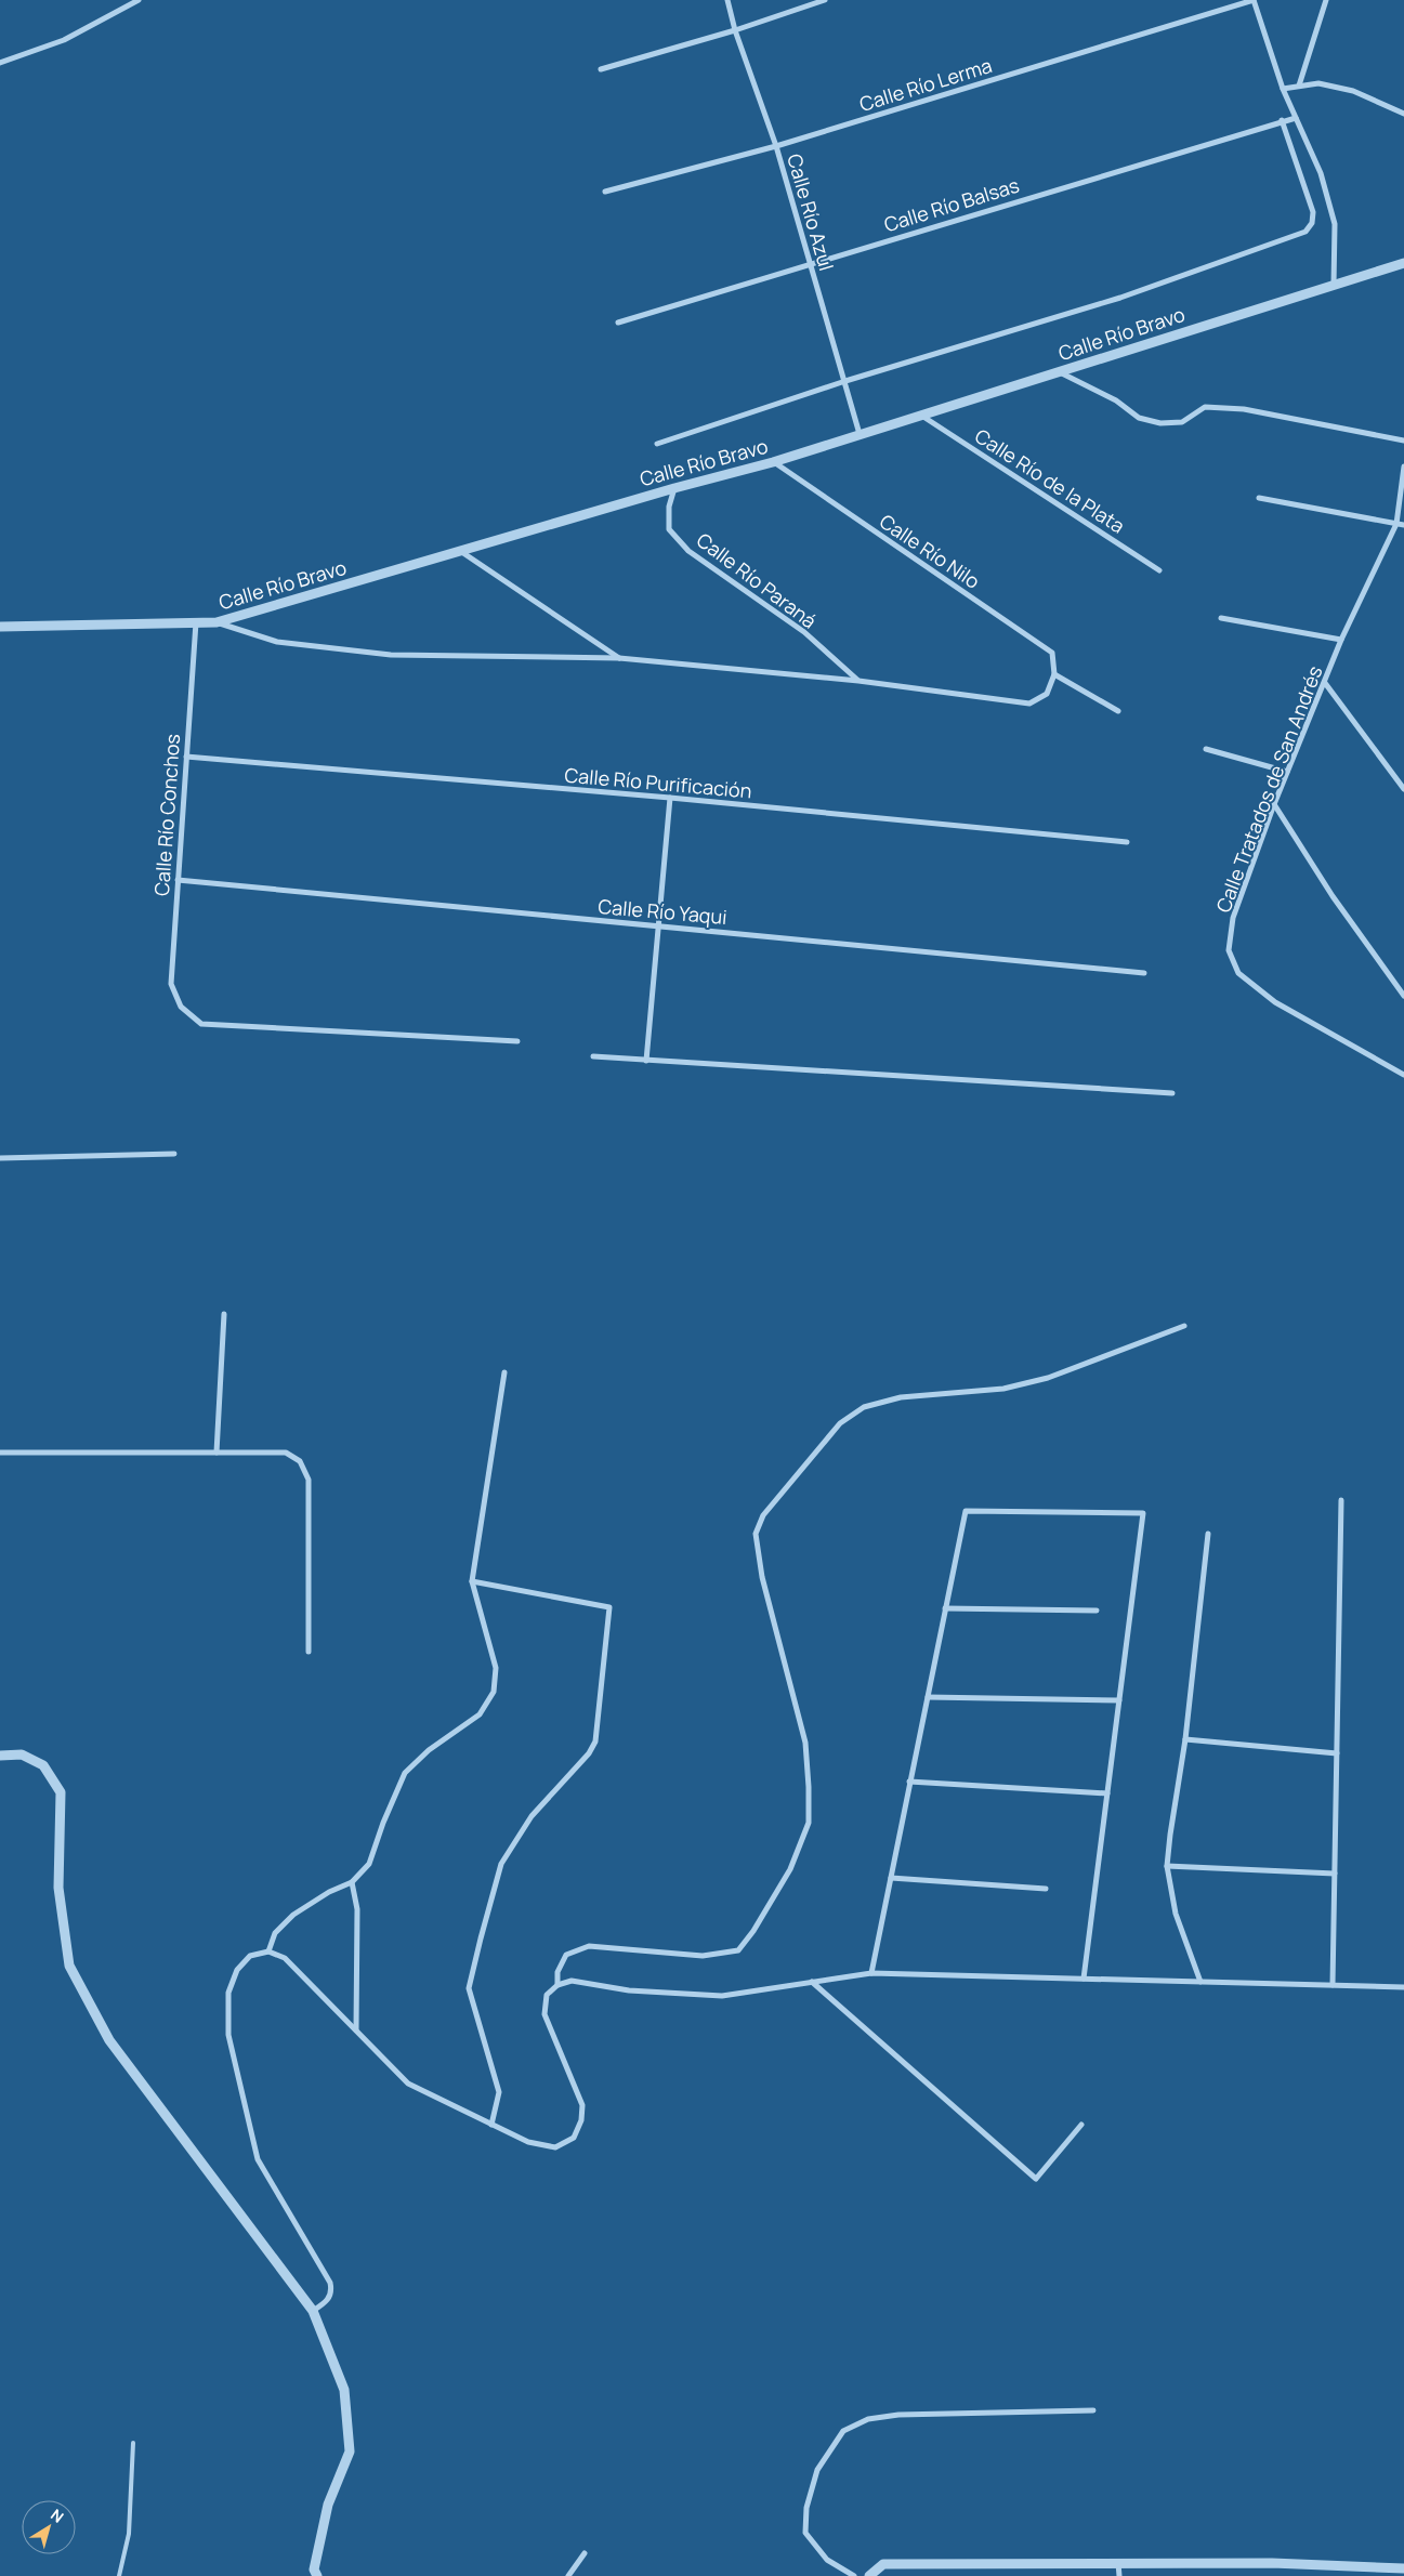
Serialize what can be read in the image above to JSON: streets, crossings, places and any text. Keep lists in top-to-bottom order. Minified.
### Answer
{"streets":{"street":["Calle Río Lerma","Calle Río Balsas","Calle Río Azul","Calle Río Bravo","Calle Río de la Plata","Calle Río Nilo","Calle Río Paraná","Calle Río Purificación","Calle Tratados de San Andrés","Calle Río Conchos","Calle Río Yaqui"]},"crossings":[["Calle Río Lerma","Calle Río Azul"],["Calle Río Balsas","Calle Río Azul"],["Calle Río Balsas","Calle Río Bravo"],["Calle Río Azul","Calle Río Bravo"],["Calle Río Bravo","Calle Río de la Plata"],["Calle Río Bravo","Calle Río Nilo"],["Calle Río Bravo","Calle Río Paraná"],["Calle Río Bravo","Calle Río Conchos"],["Calle Río Purificación","Calle Río Conchos"],["Calle Río Conchos","Calle Río Yaqui"]],"north":"top right"}
